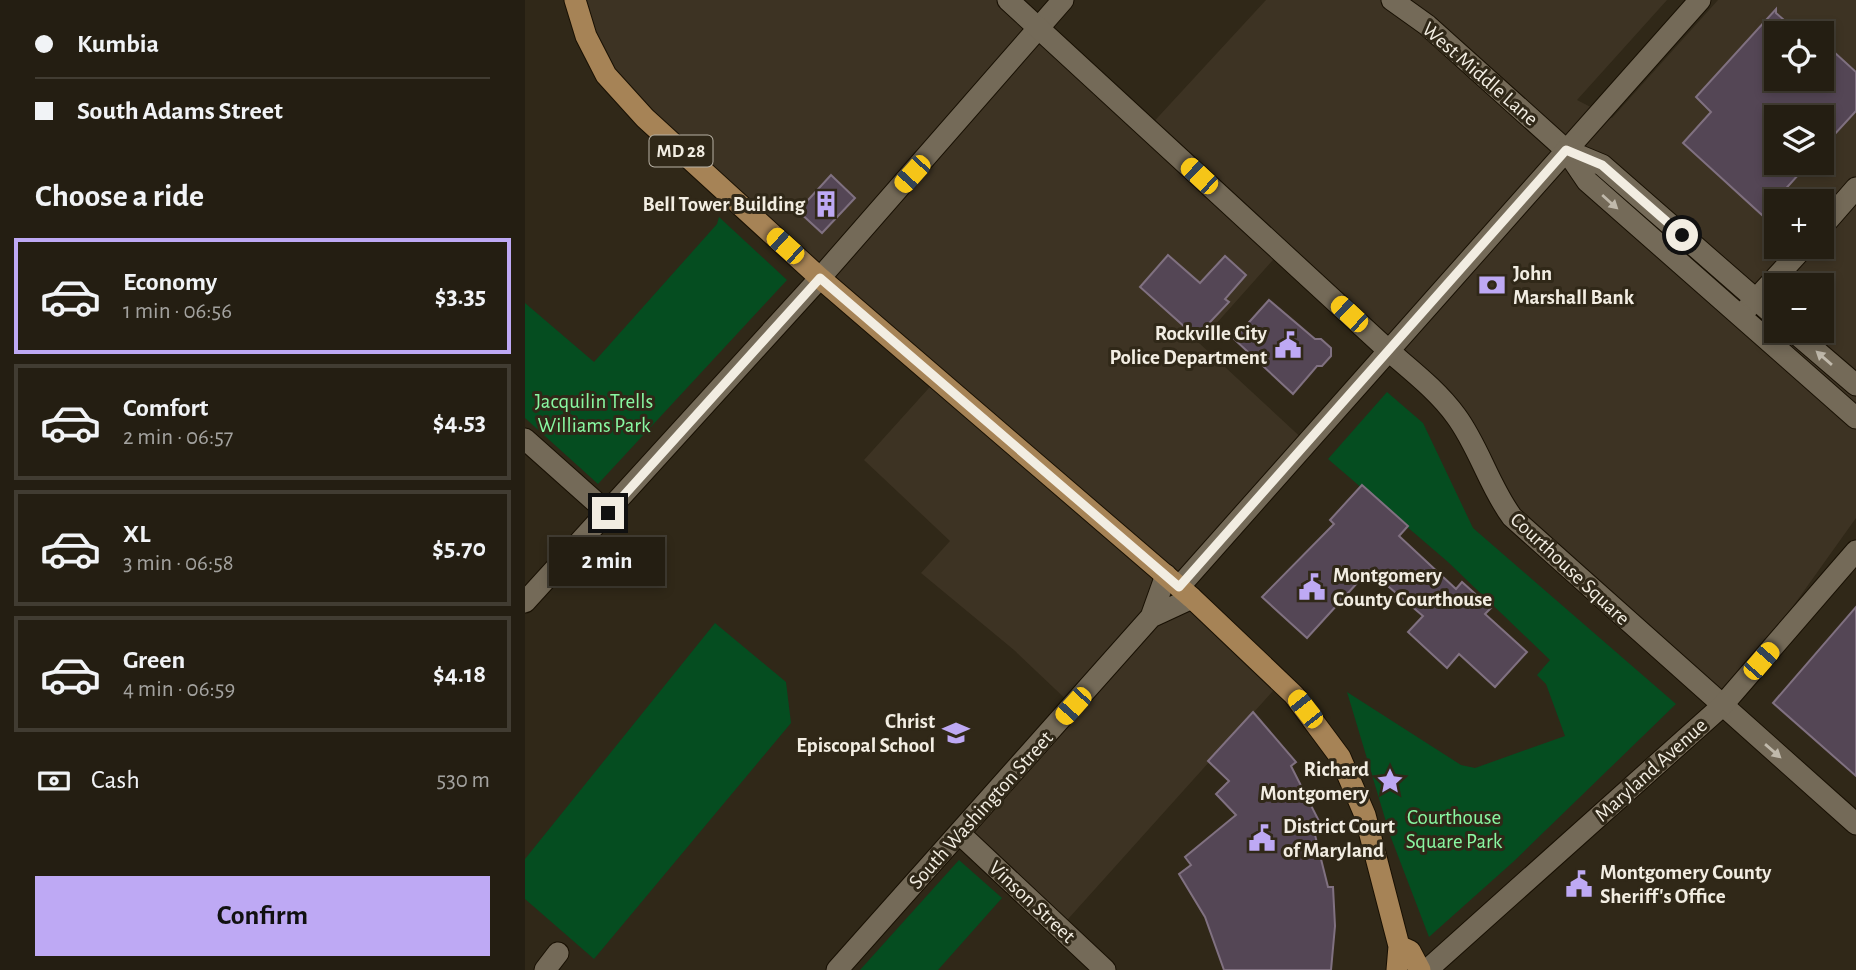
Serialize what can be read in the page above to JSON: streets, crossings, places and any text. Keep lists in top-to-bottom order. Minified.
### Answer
{"streets":{"main road":["MD 28"],"street":["West Middle Lane","Courthouse Square","Maryland Avenue","South Washington Street","Vinson Street"]},"crossings":[["West Middle Lane","South Washington Street"],["MD 28","South Washington Street"],["Courthouse Square","Maryland Avenue"],["Courthouse Square","South Washington Street"],["South Washington Street","Vinson Street"]],"parks":["Jacquilin Trells Williams Park","Courthouse Square Park"],"places":{"building":["Bell Tower Building"],"bank":["John Marshall Bank"],"public building":["Rockville City Police Department","Montgomery County Courthouse","District Court of Maryland","Montgomery County Sheriff's Office"],"school or university":["Christ Episcopal School"],"place":["Richard Montgomery"]},"page":{"banner":["Kumbia","South Adams Street"],"map_buttons":["+","−"],"heading":"Choose a ride","list":[{"name":"Economy","note":"1 min · 06:56","value":"$3.35"},{"name":"Comfort","note":"2 min · 06:57","value":"$4.53"},{"name":"XL","note":"3 min · 06:58","value":"$5.70"},{"name":"Green","note":"4 min · 06:59","value":"$4.18"}],"bubble":"2 min","pay":["Cash","530 m"],"buttons":"Confirm"}}
